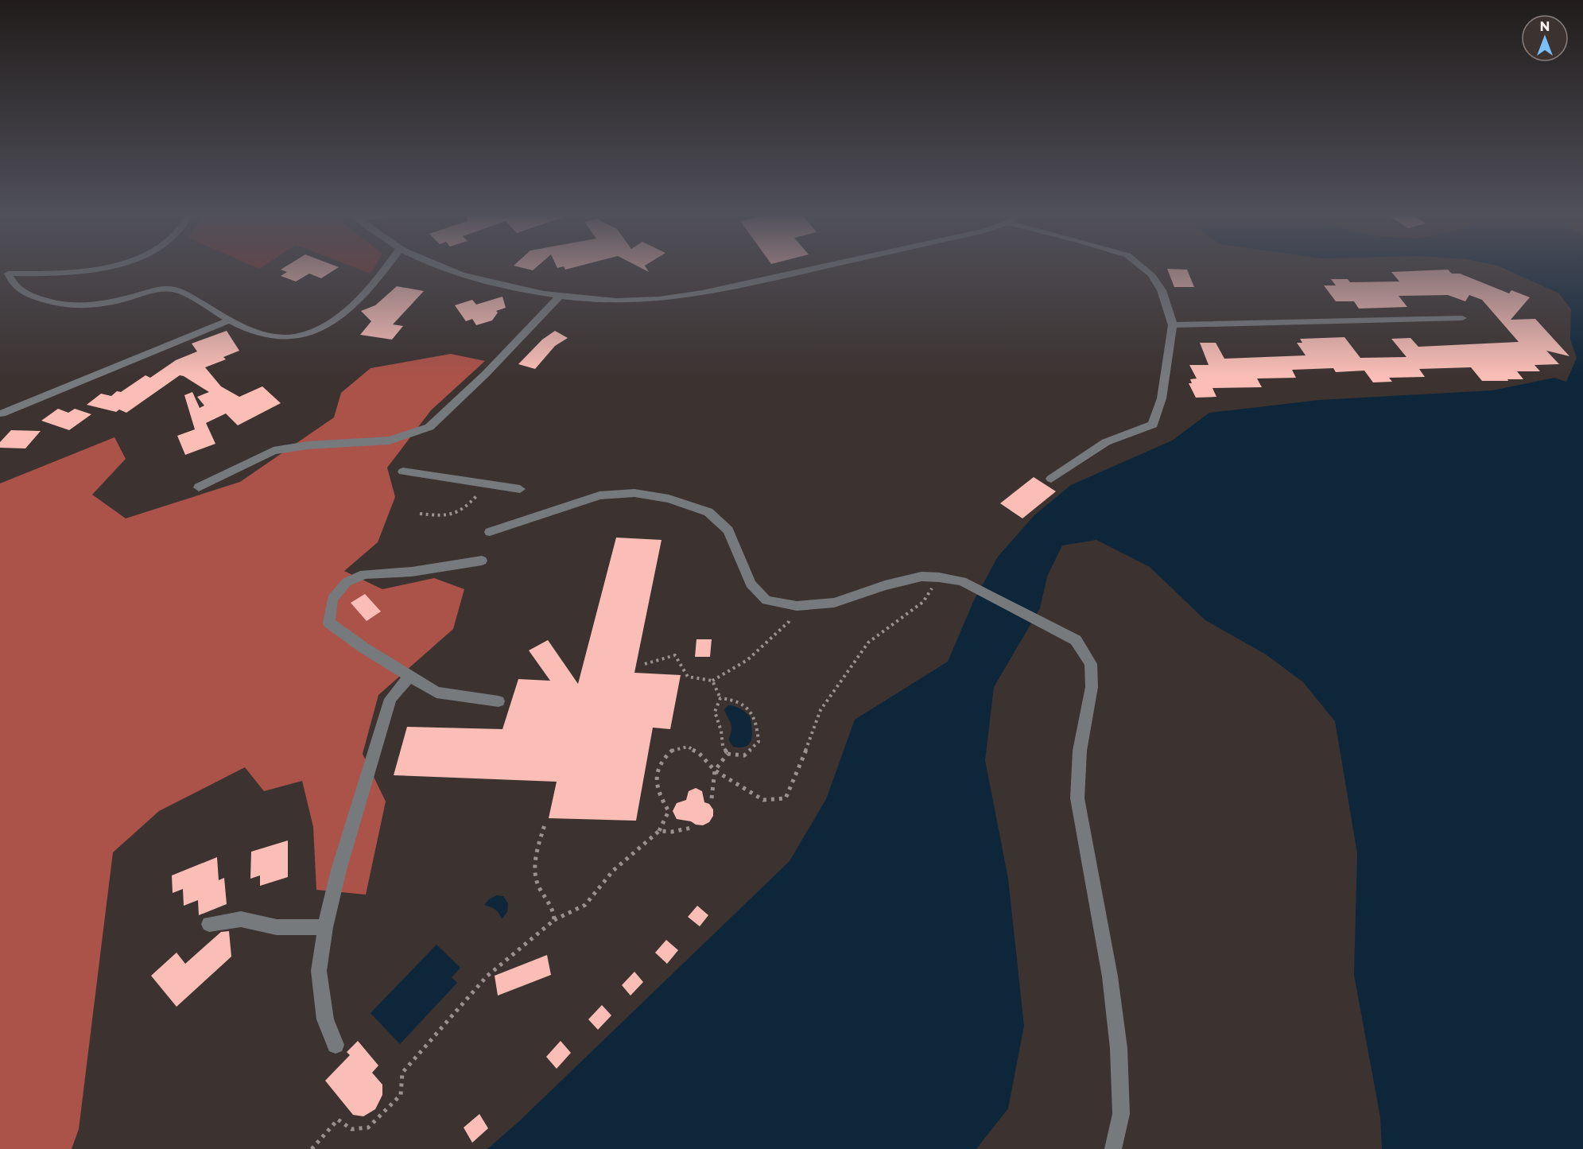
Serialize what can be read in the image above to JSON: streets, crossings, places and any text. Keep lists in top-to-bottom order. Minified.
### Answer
{"north":"top"}
